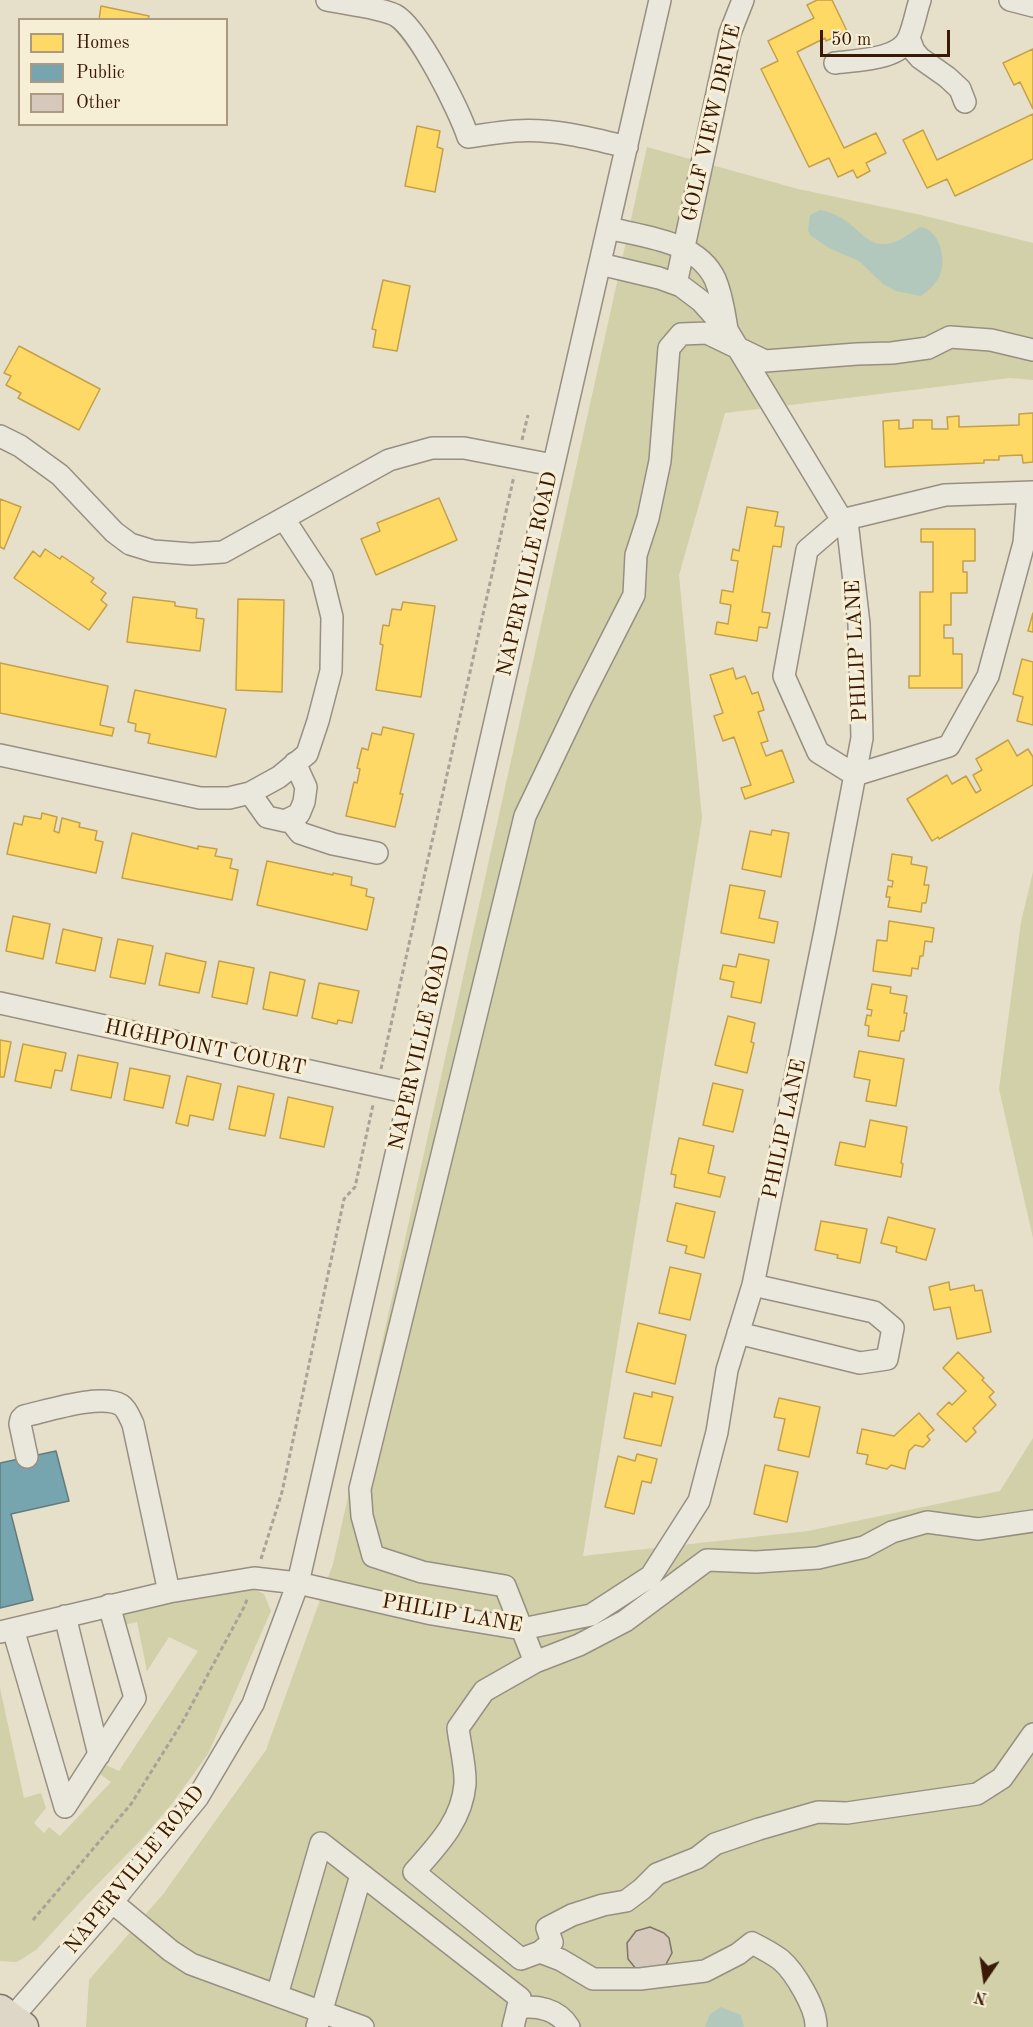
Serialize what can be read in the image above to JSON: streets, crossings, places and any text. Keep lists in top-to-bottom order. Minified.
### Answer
{"streets":{"street":["GOLF VIEW DRIVE","NAPERVILLE ROAD","PHILIP LANE","HIGHPOINT COURT"]},"crossings":[["GOLF VIEW DRIVE","PHILIP LANE"],["NAPERVILLE ROAD","PHILIP LANE"],["NAPERVILLE ROAD","HIGHPOINT COURT"]],"legend":["Homes","Public","Other"],"scale_bar":"50 m","north":"bottom"}
